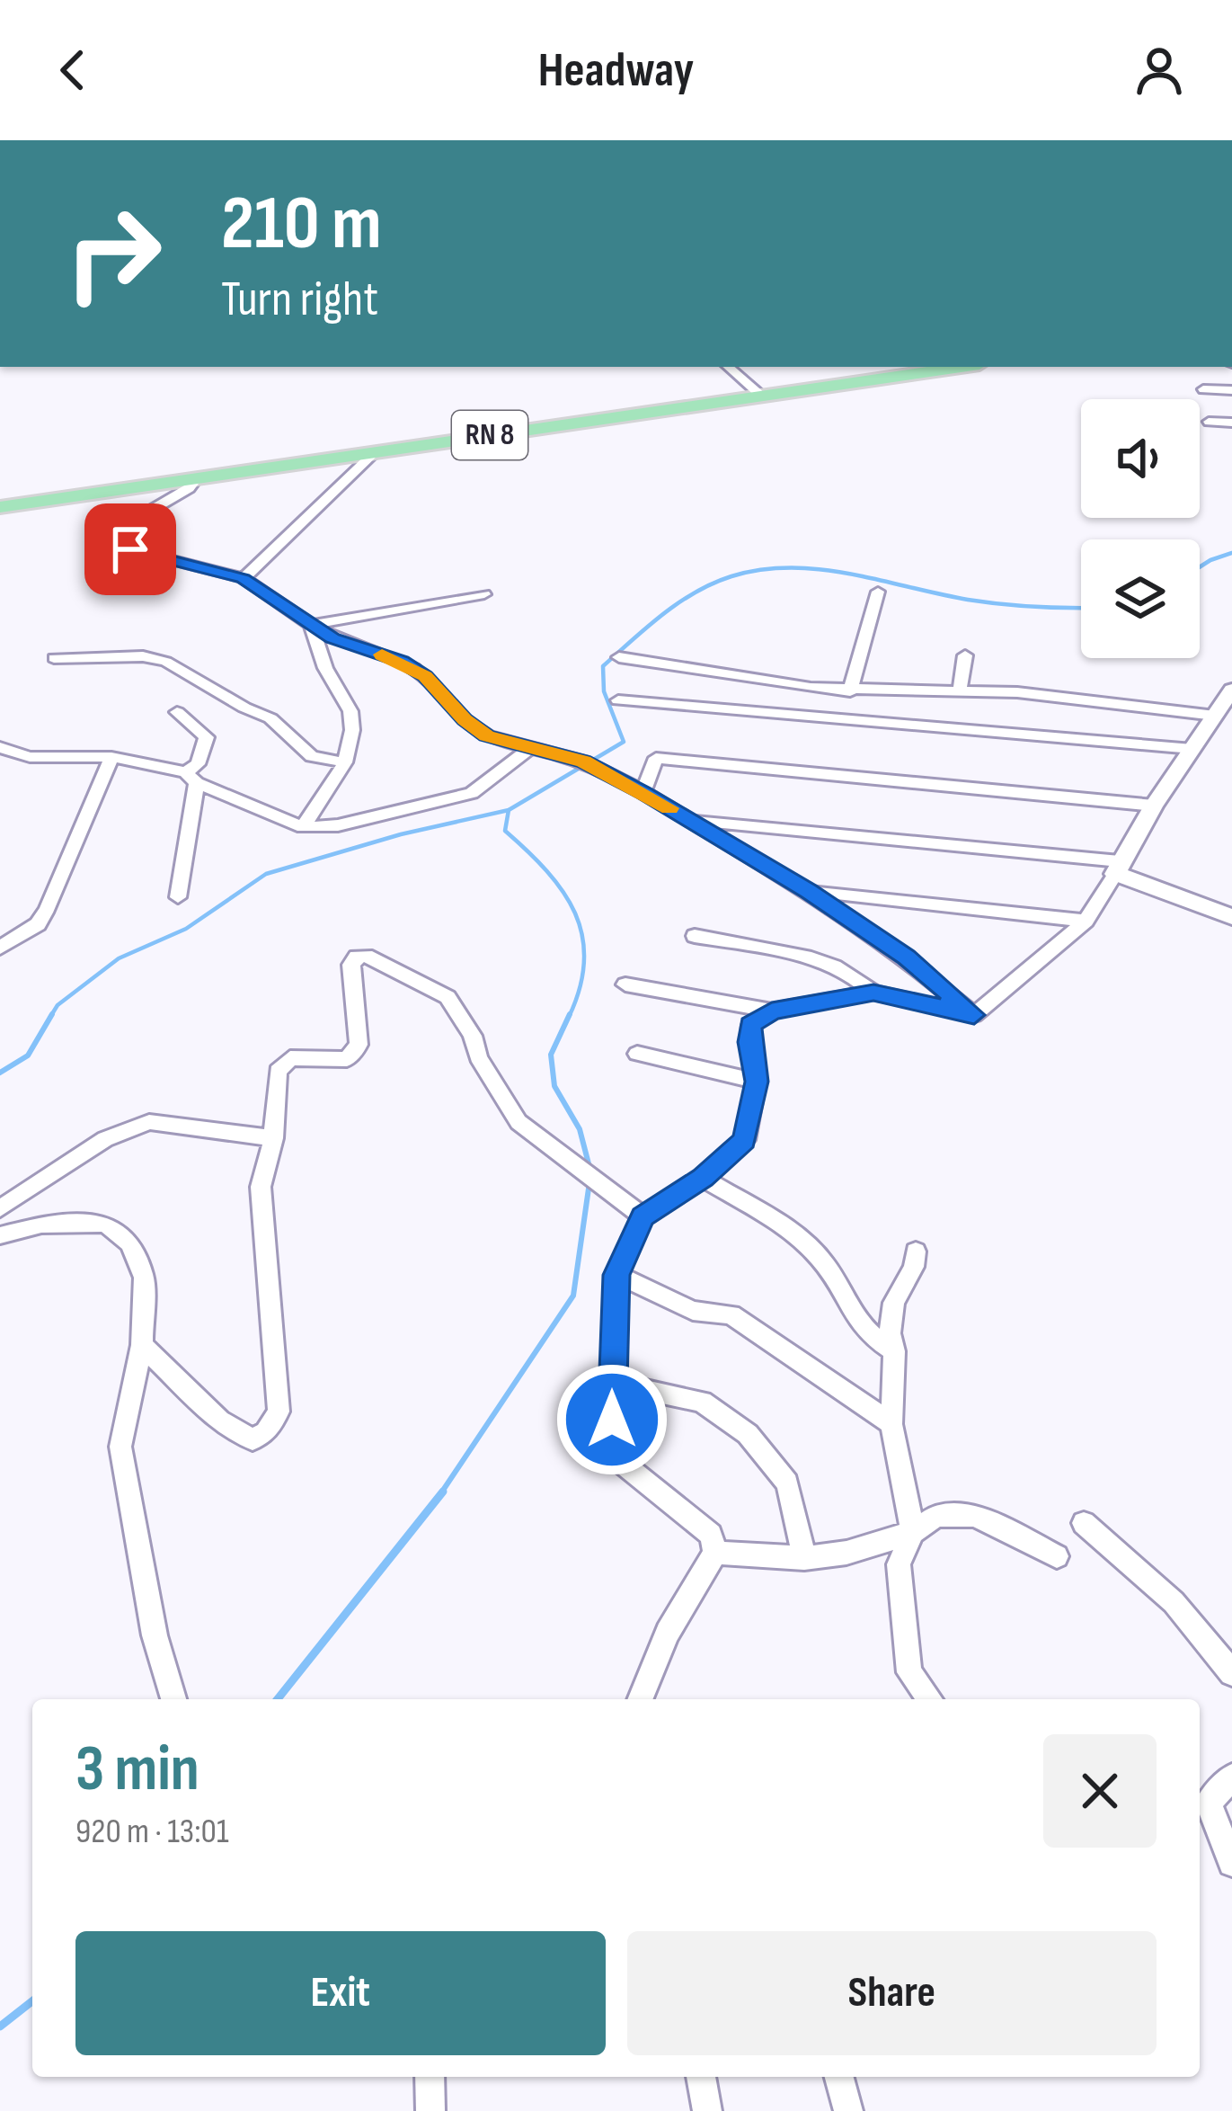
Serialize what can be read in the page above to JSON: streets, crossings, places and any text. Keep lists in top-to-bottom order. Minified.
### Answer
{"streets":{"main road":["RN 8"]},"page":{"header":"Headway","turn":["210 m","Turn right"],"heading":["3 min","920 m · 13:01"],"buttons":["Exit","Share"]}}
